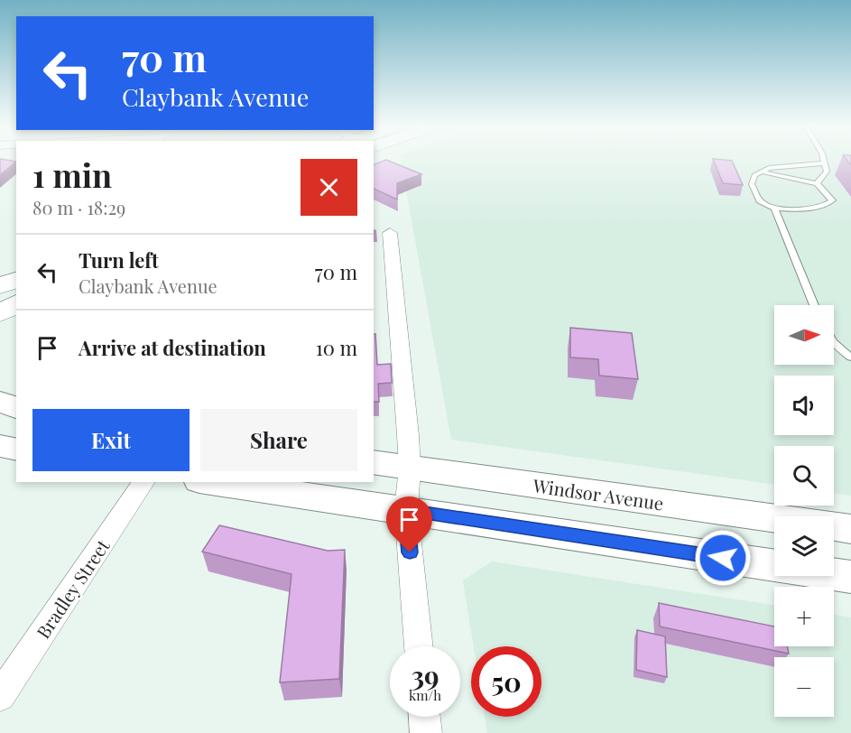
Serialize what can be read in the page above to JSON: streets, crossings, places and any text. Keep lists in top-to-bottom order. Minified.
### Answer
{"streets":{"main road":["Windsor Avenue"],"street":["Bradley Street"]},"north":"right","page":{"turn":["70 m","Claybank Avenue"],"heading":["1 min","80 m · 18:29"],"list":[{"name":"Turn left","note":"Claybank Avenue","value":"70 m"},{"name":"Arrive at destination","value":"10 m"}],"map_buttons":["+","−"],"buttons":["Exit","Share"],"speed":"39 km/h","limit":"50"}}
